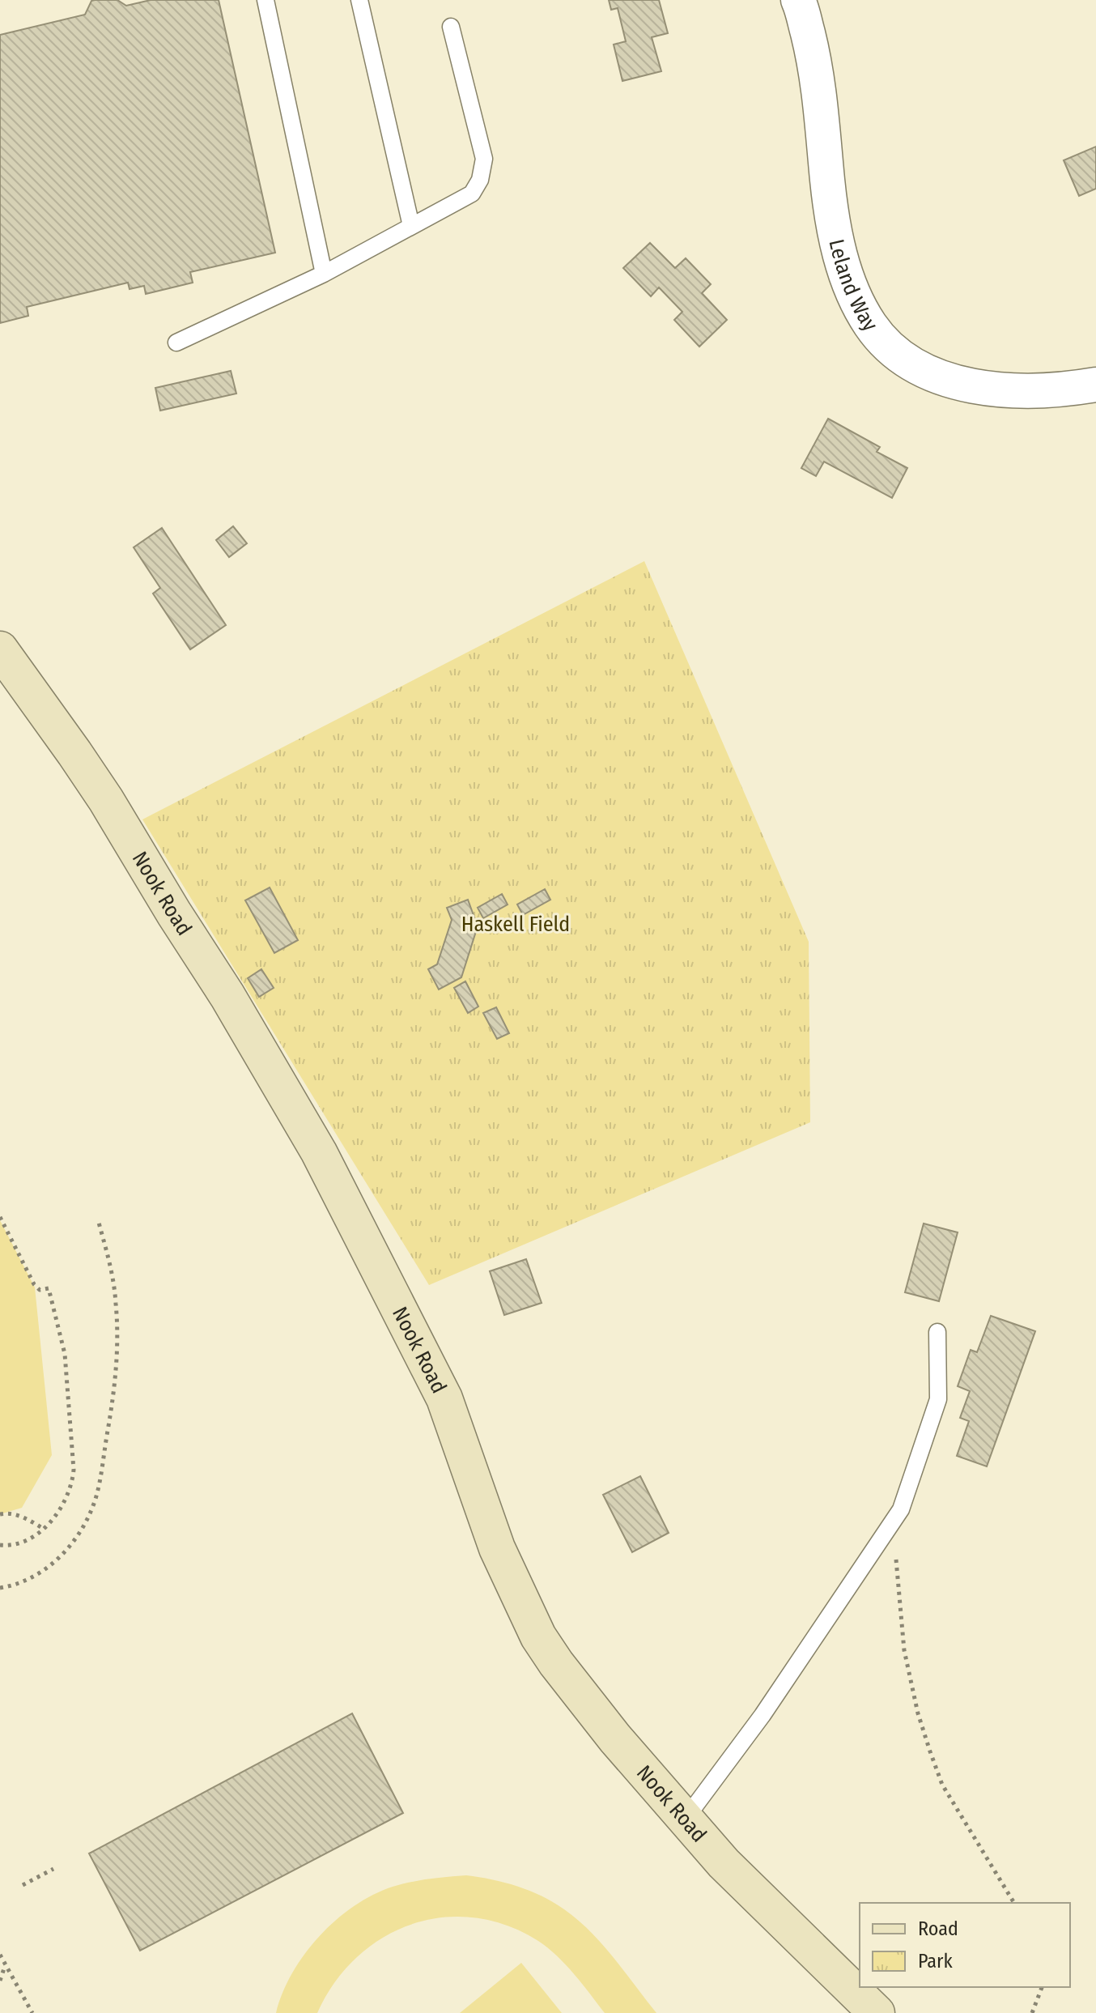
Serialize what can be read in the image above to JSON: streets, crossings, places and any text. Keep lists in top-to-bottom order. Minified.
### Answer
{"streets":{"street":["Leland Way","Nook Road"]},"parks":["Haskell Field"],"legend":["Road","Park"]}
